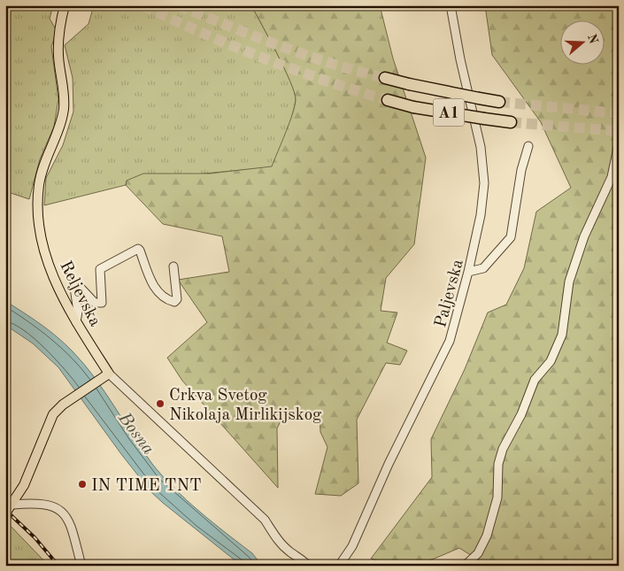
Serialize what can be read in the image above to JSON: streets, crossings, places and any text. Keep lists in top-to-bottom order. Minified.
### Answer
{"streets":{"highway":["A1"],"main road":["Reljevska"],"street":["Paljevska"]},"water":["Bosna"],"places":["Crkva Svetog Nikolaja Mirlikijskog","IN TIME TNT"],"north":"right"}
